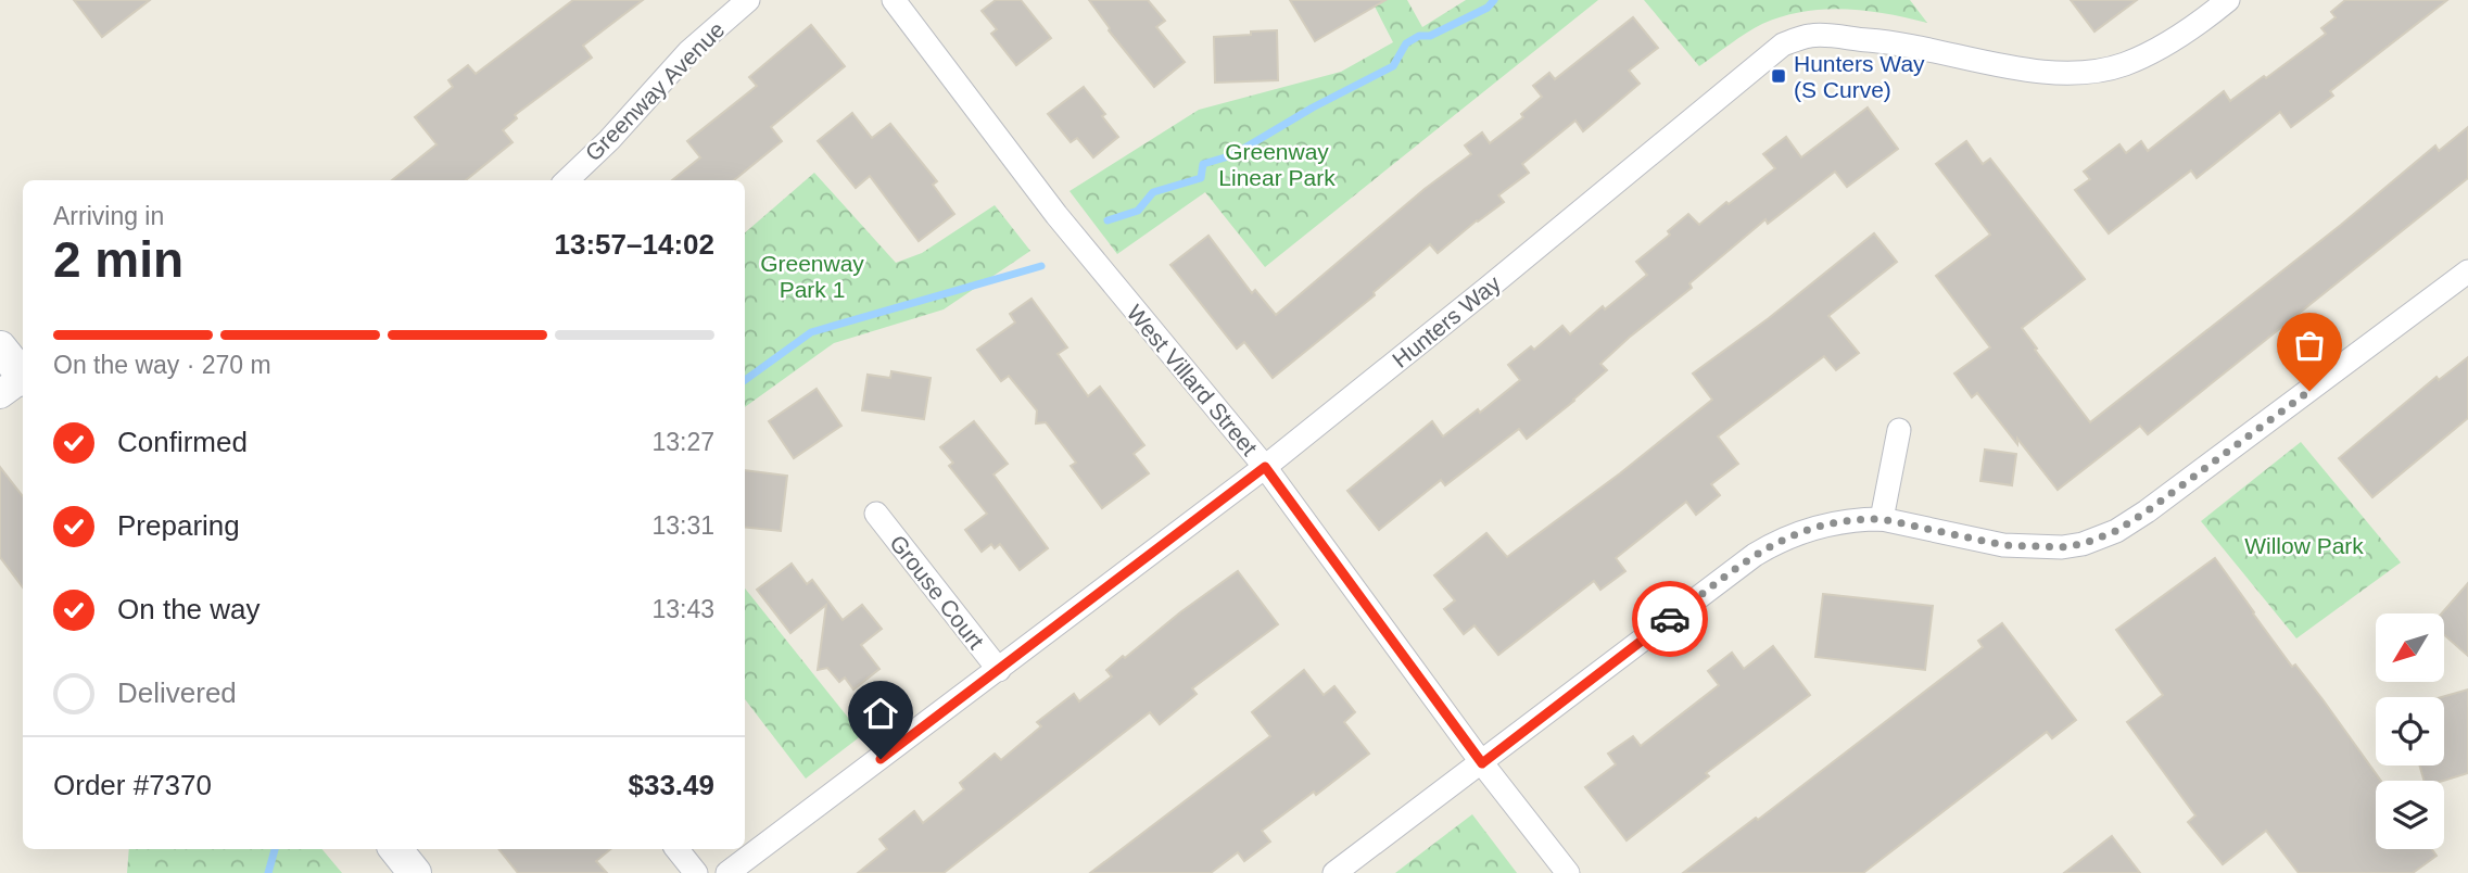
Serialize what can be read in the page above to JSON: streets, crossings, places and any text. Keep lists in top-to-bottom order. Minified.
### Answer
{"streets":{"street":["Greenway Avenue","Hunters Way","West Villard Street","Grouse Court"]},"crossings":[["Hunters Way","West Villard Street"],["Hunters Way","Grouse Court"]],"parks":["Greenway Linear Park","Greenway Park 1","Willow Park"],"places":{"transit":["Hunters Way (S Curve)"]},"north":"bottom left","page":{"heading":["2 min","Arriving in","13:57–14:02"],"panel":["Order #7370","$33.49"],"bar":"On the way · 270 m","list":[["Confirmed","13:27"],["Preparing","13:31"],["On the way","13:43"],"Delivered"]}}
